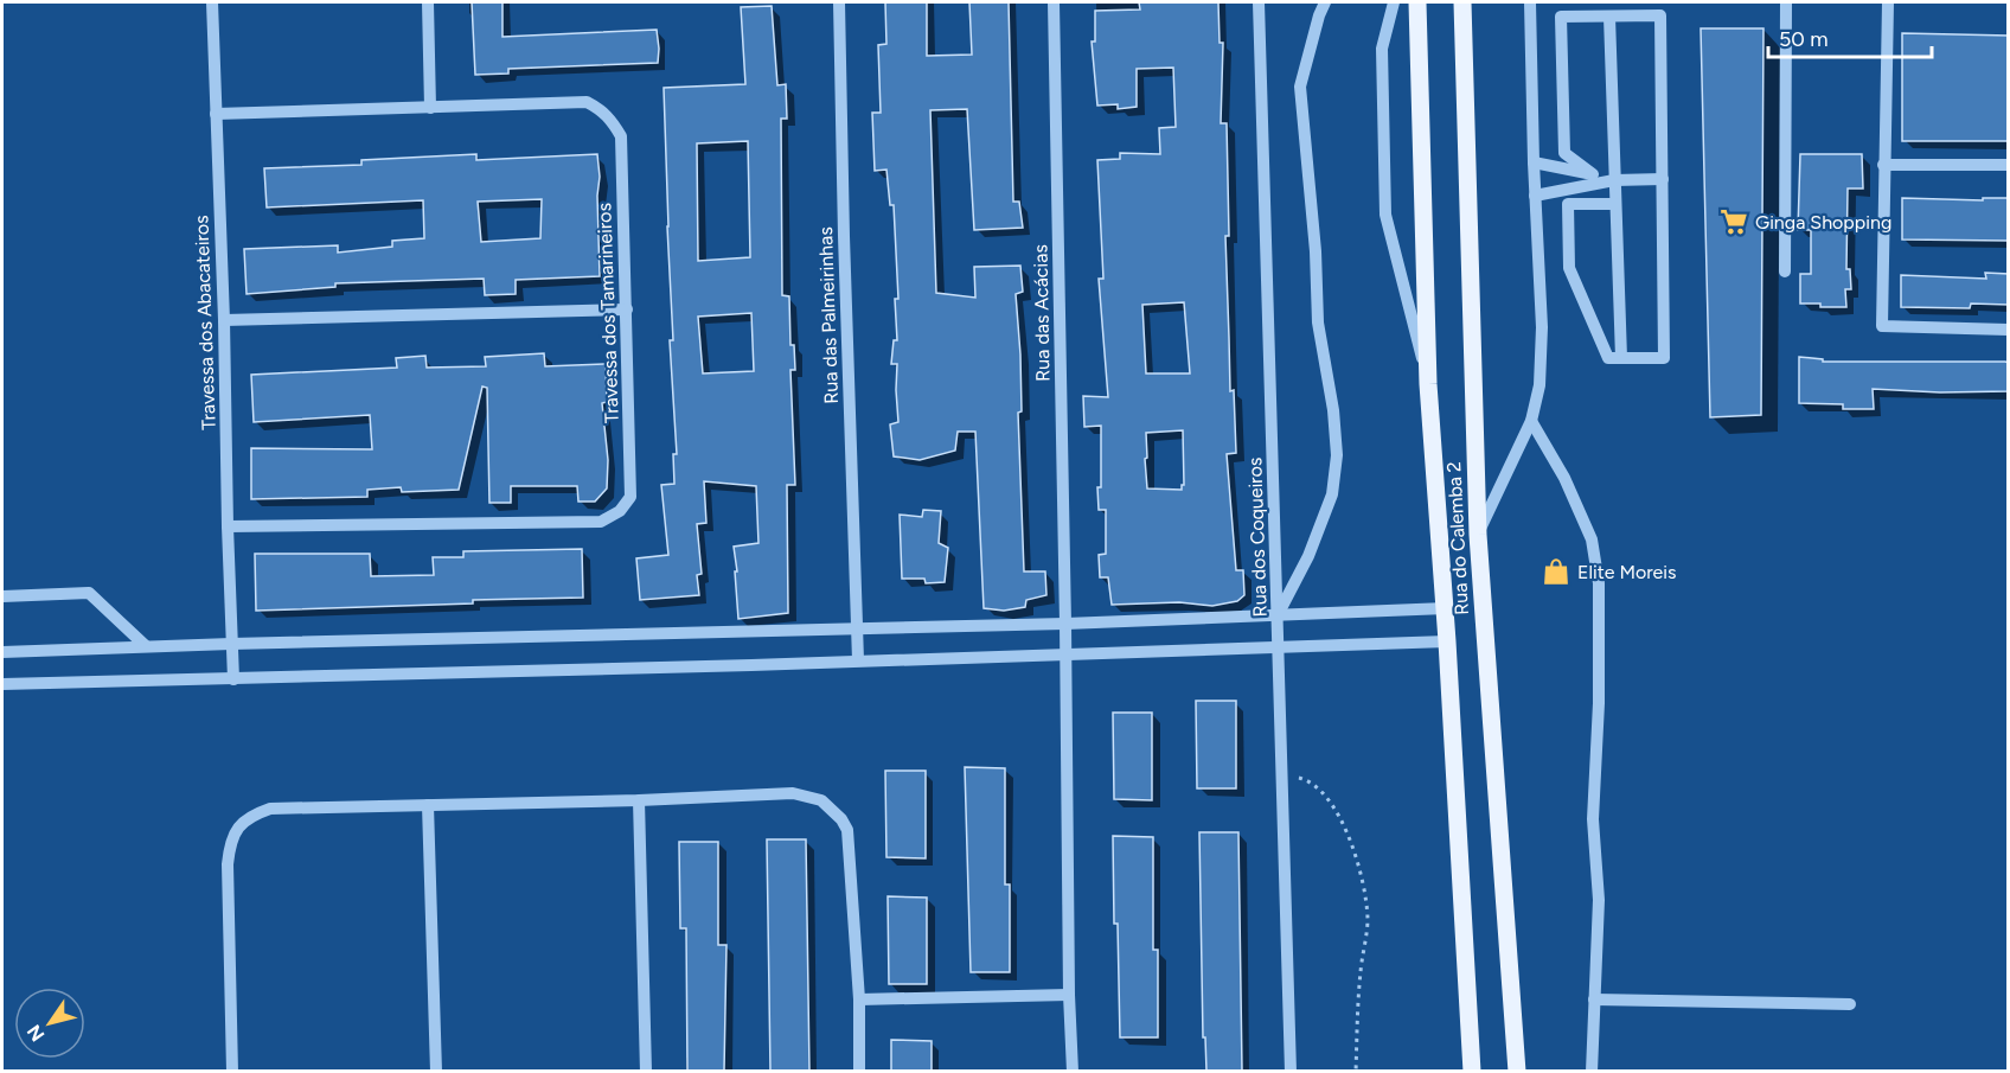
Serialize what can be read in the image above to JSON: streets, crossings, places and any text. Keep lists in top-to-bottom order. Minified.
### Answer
{"streets":{"main road":["Rua do Calemba 2"],"street":["Travessa dos Tamarineiros","Rua das Acácias","Rua das Palmeirinhas","Travessa dos Abacateiros","Rua dos Coqueiros"]},"crossings":[["Travessa dos Tamarineiros","Travessa dos Abacateiros"]],"places":{"supermarket":["Ginga Shopping"],"shop":["Elite Moreis"]},"scale_bar":"50 m","north":"bottom left"}
